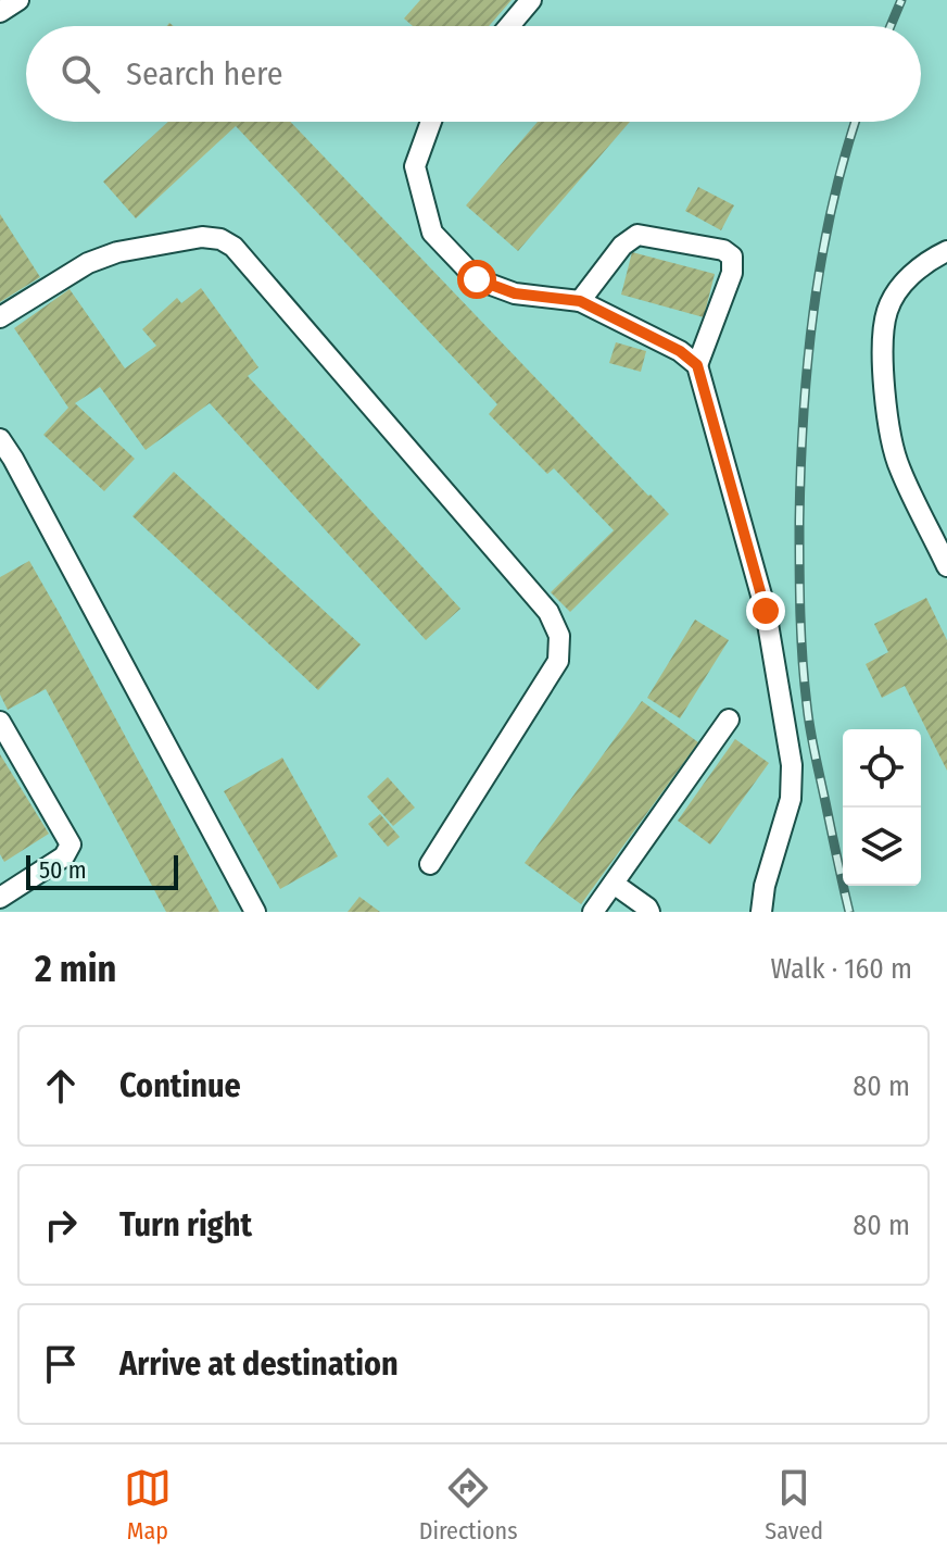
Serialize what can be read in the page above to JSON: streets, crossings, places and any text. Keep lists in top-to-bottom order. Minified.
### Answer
{"scale_bar":"50 m","page":{"search":"Search here","scale":"50 m","heading":["2 min","Walk · 160 m"],"list":[["Continue","80 m"],["Turn right","80 m"],"Arrive at destination"],"nav":["Map","Directions","Saved"]}}
